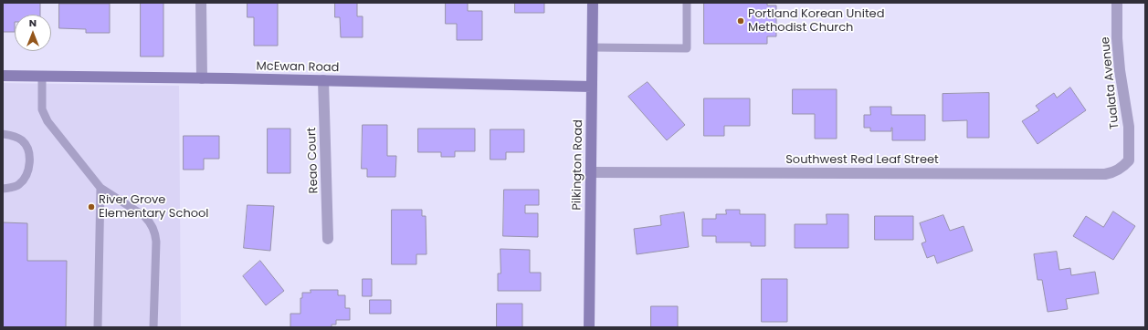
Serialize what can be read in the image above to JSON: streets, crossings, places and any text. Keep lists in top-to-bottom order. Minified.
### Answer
{"streets":{"street":["McEwan Road","Tualata Avenue","Reao Court","Southwest Red Leaf Street","Pilkington Road"]},"crossings":[["McEwan Road","Reao Court"],["McEwan Road","Pilkington Road"],["Tualata Avenue","Southwest Red Leaf Street"],["Southwest Red Leaf Street","Pilkington Road"]],"places":["Portland Korean United Methodist Church","River Grove Elementary School"],"north":"top"}
